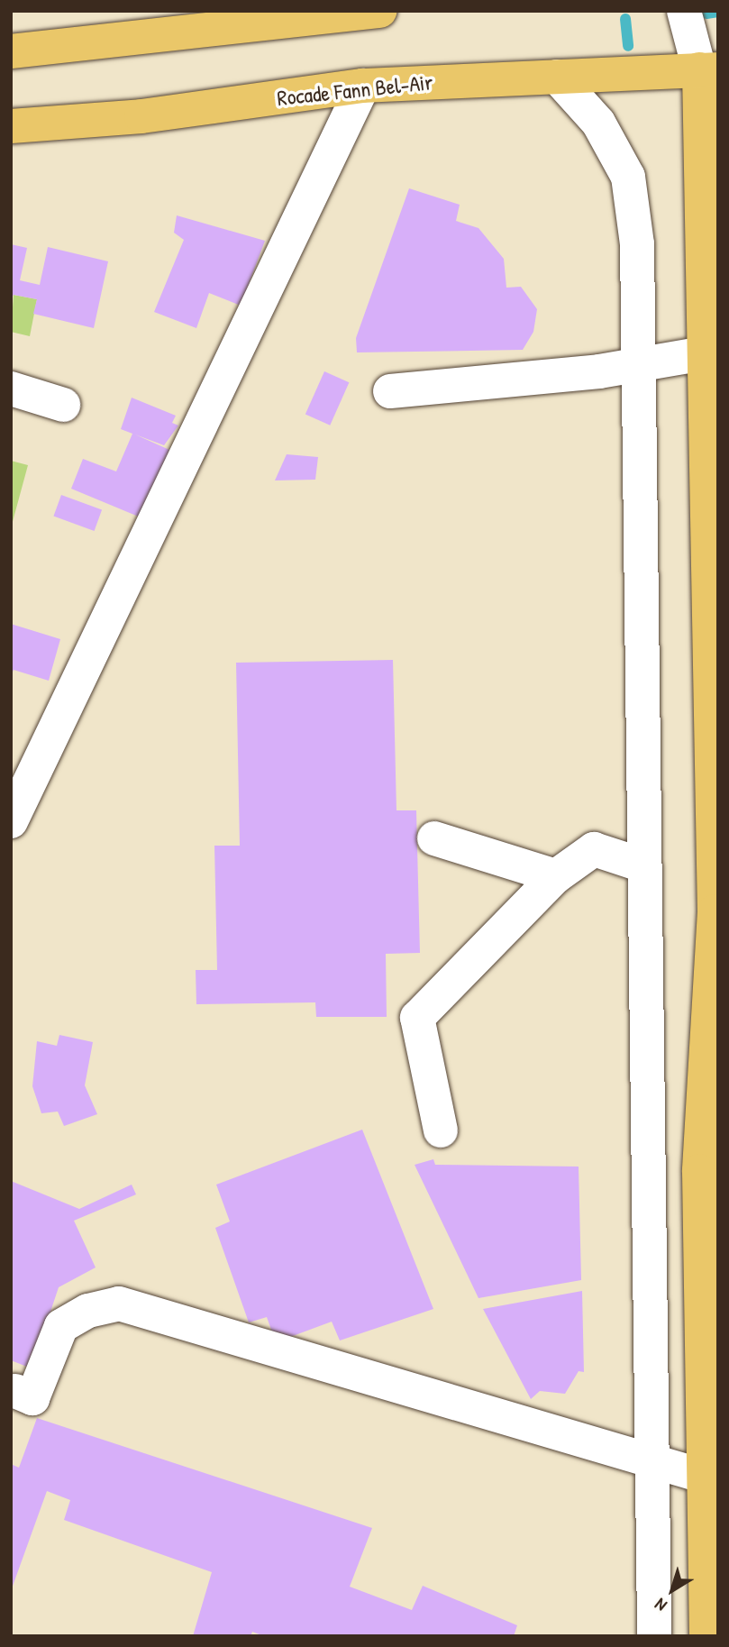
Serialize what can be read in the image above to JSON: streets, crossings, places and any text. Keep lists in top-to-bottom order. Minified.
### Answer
{"streets":{"main road":["Rocade Fann Bel-Air"]},"north":"bottom left"}
